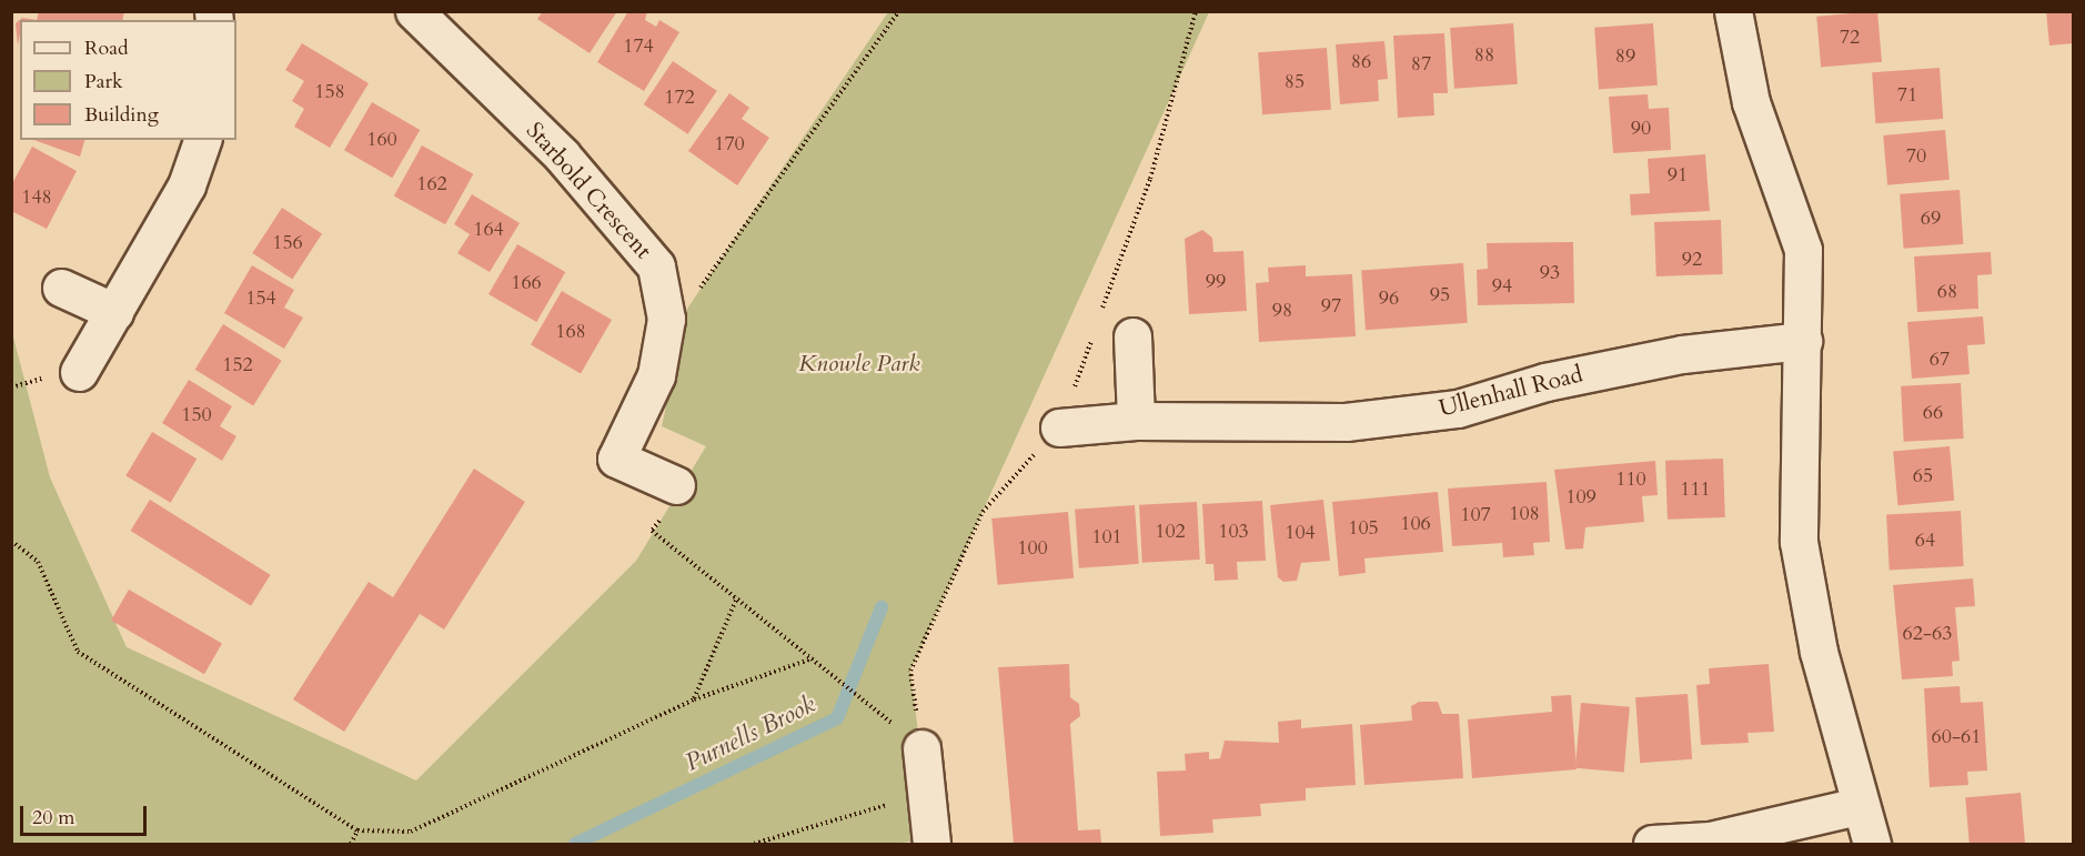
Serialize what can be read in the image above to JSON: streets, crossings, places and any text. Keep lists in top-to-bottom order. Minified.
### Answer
{"streets":{"street":["Starbold Crescent","Ullenhall Road"]},"water":["Purnells Brook"],"parks":["Knowle Park"],"house_numbers":["72","174","88","89","86","87","85","158","71","172","90","160","170","70","91","162","148","69","164","156","92","93","99","166","94","68","95","154","96","97","98","168","67","152","66","150","65","110","111","109","108","107","106","105","102","103","104","101","64","100","62-63","60-61"],"legend":["Road","Park","Building"],"scale_bar":"20 m"}
